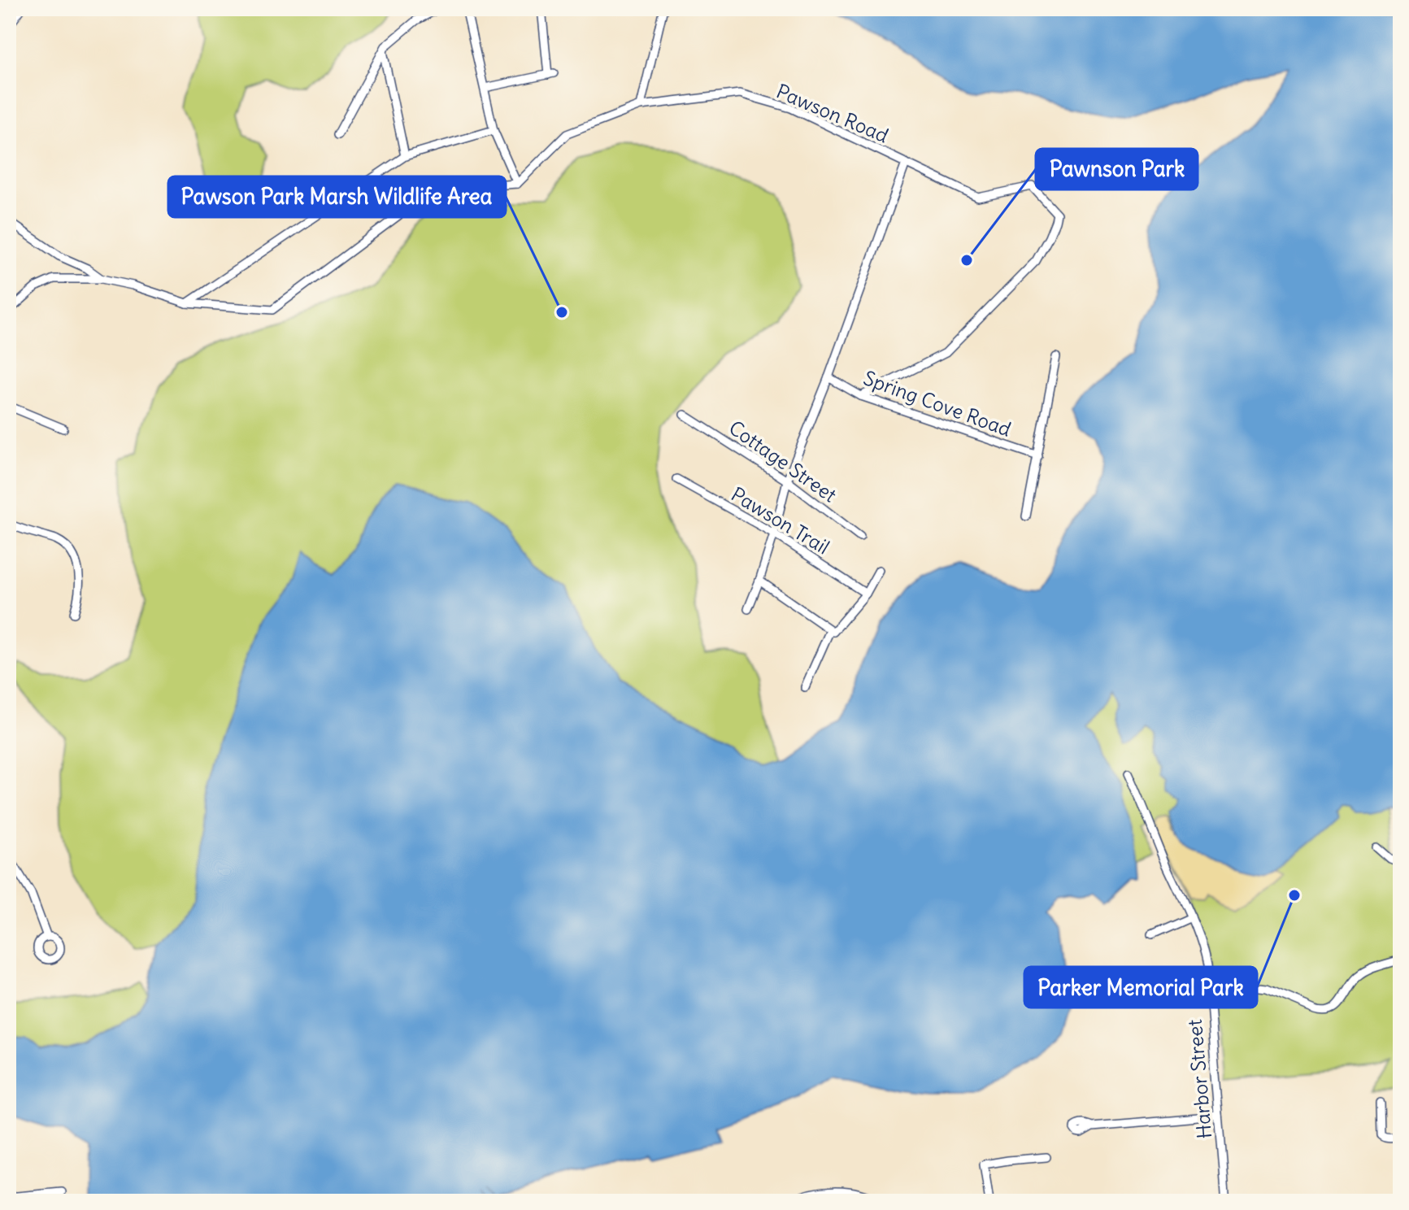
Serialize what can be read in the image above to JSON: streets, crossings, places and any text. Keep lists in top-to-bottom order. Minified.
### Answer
{"streets":{"street":["Pawson Road","Spring Cove Road","Cottage Street","Pawson Trail","Harbor Street"]},"crossings":[["Pawson Road","Spring Cove Road"],["Pawson Road","Cottage Street"],["Pawson Road","Pawson Trail"]],"places":["Pawnson Park","Pawson Park Marsh Wildlife Area","Parker Memorial Park"]}
